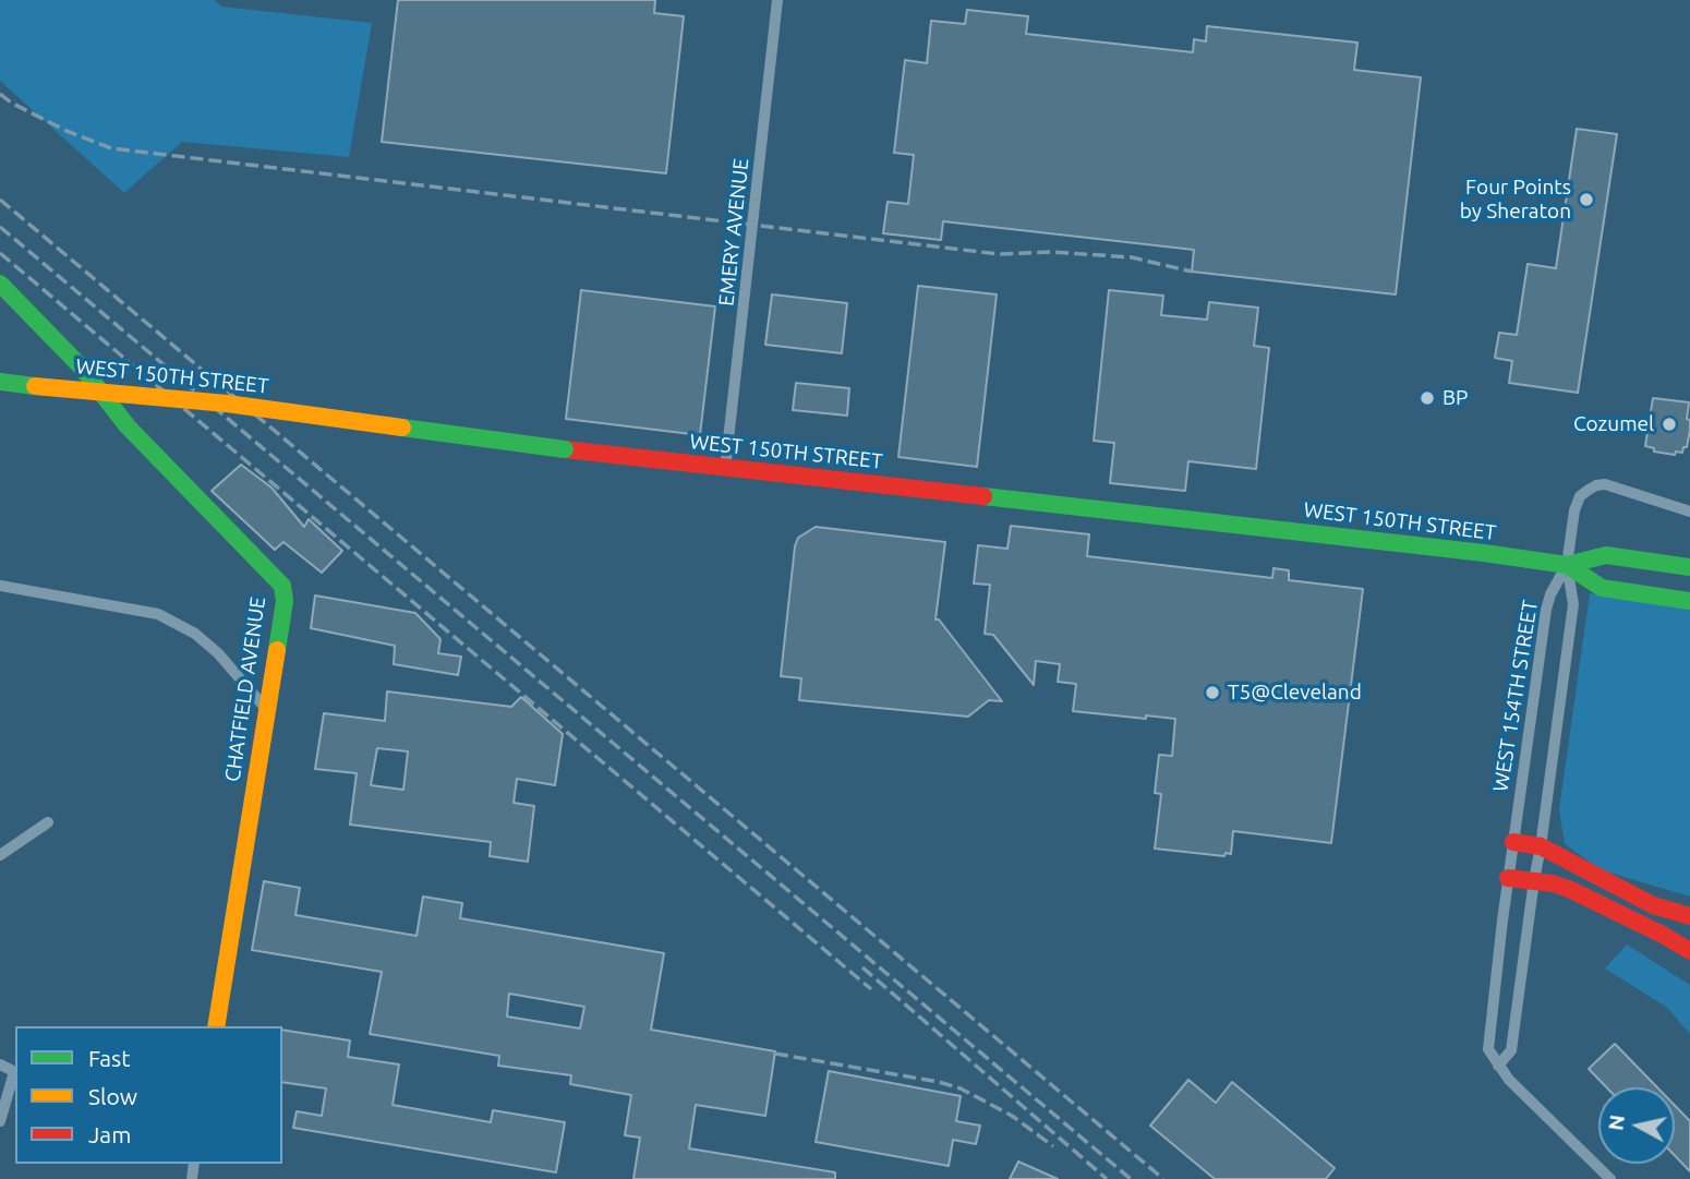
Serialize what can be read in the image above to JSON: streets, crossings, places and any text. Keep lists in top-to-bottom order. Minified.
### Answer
{"streets":{"main road":["WEST 150TH STREET","CHATFIELD AVENUE"],"street":["EMERY AVENUE","WEST 154TH STREET"]},"crossings":[["EMERY AVENUE","WEST 150TH STREET"],["WEST 150TH STREET","WEST 154TH STREET"]],"places":["Four Points by Sheraton","BP","Cozumel","T5@Cleveland"],"legend":["Fast","Slow","Jam"],"north":"left"}
